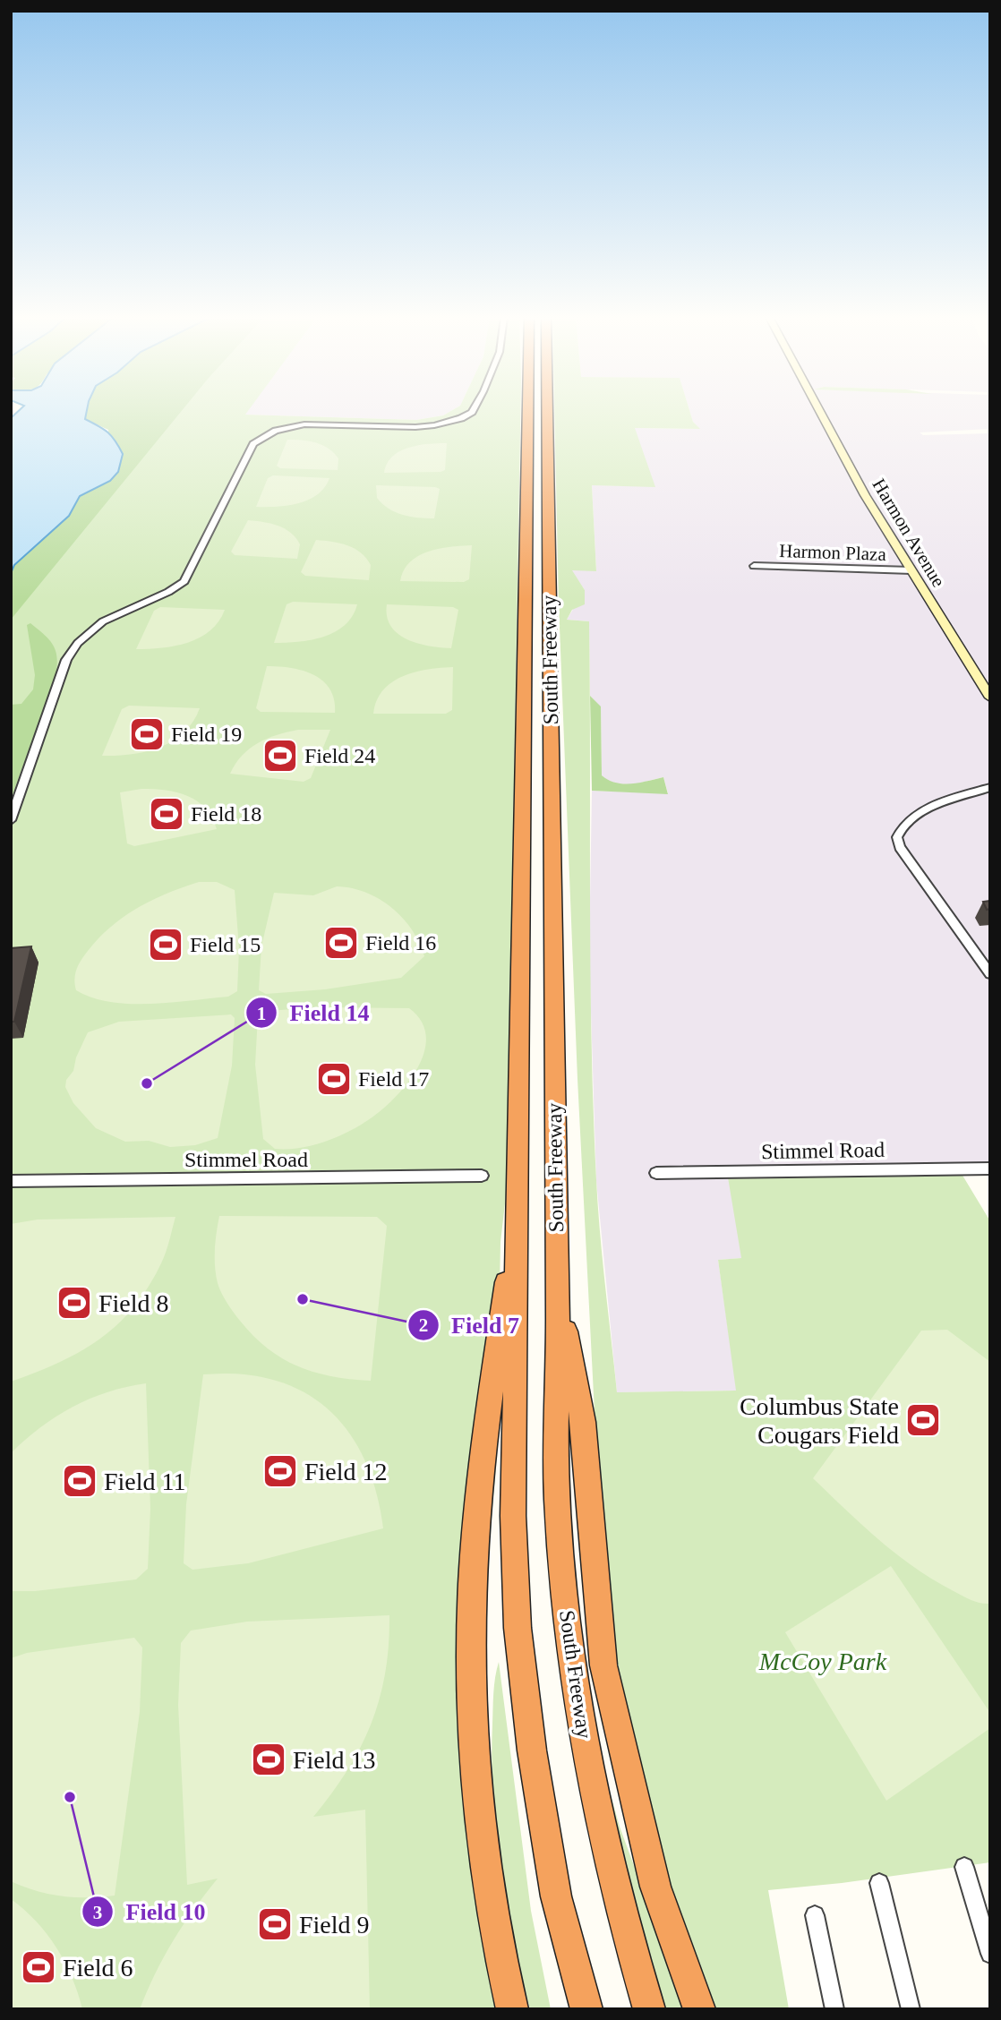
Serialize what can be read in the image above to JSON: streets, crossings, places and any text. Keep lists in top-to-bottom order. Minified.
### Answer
{"streets":{"highway":["South Freeway"],"main road":["Harmon Avenue"],"street":["Harmon Plaza","Stimmel Road"]},"crossings":[["Harmon Avenue","Harmon Plaza"]],"parks":["McCoy Park"],"places":{"sports":["Field 19","Field 24","Field 18","Field 16","Field 15","Field 17","Field 8","Columbus State Cougars Field","Field 12","Field 11","Field 13","Field 9","Field 6"],"other":["Field 14","Field 7","Field 10"]}}
